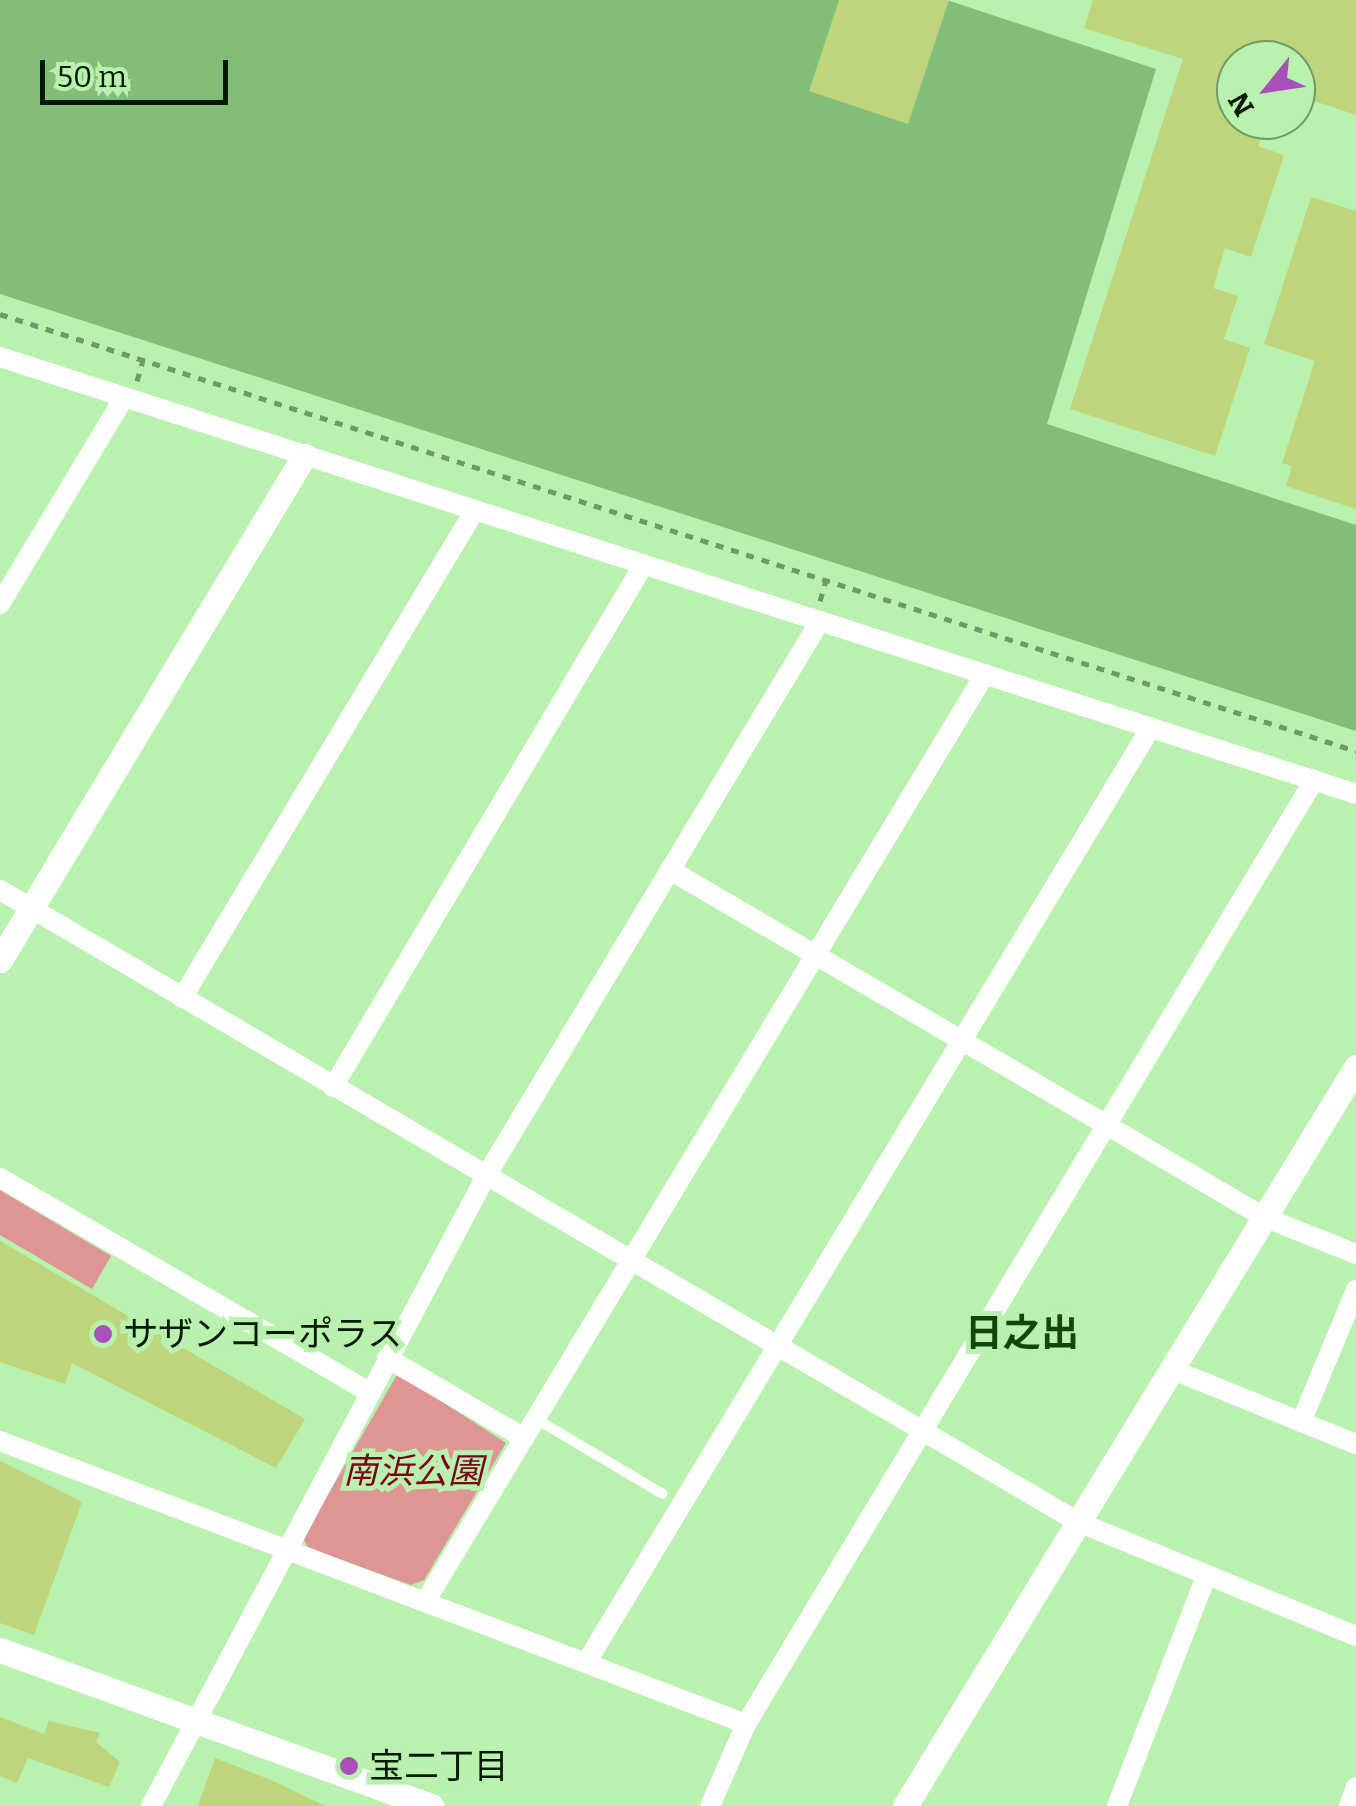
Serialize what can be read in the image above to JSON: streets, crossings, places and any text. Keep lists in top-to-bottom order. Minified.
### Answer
{"districts":["日之出"],"parks":["南浜公園"],"places":["サザンコーポラス","宝二丁目"],"scale_bar":"50 m","north":"bottom left"}
